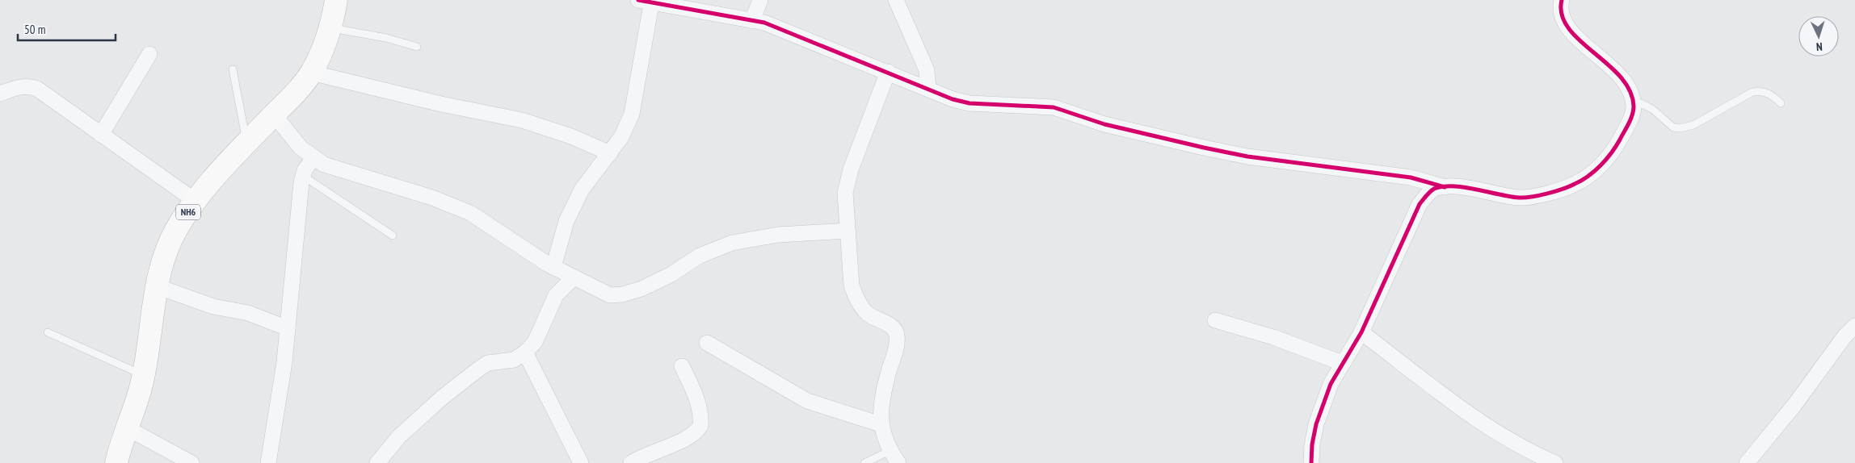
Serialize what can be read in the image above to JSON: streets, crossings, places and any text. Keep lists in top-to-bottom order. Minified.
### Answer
{"streets":{"highway":["NH6"]},"scale_bar":"50 m","north":"bottom"}
